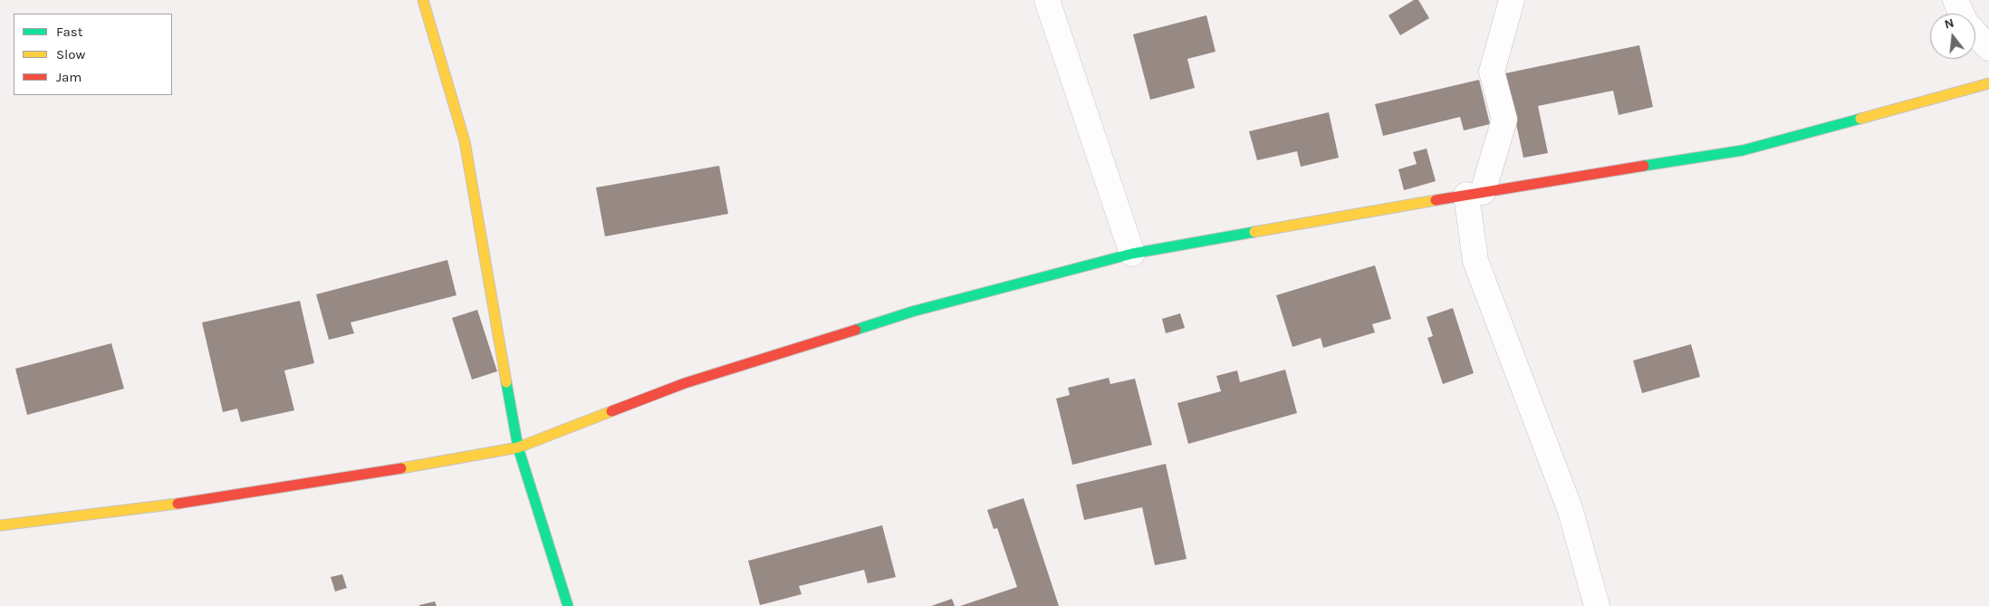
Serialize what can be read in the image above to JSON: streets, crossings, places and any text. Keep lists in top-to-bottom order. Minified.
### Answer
{"legend":["Fast","Slow","Jam"],"north":"top"}
